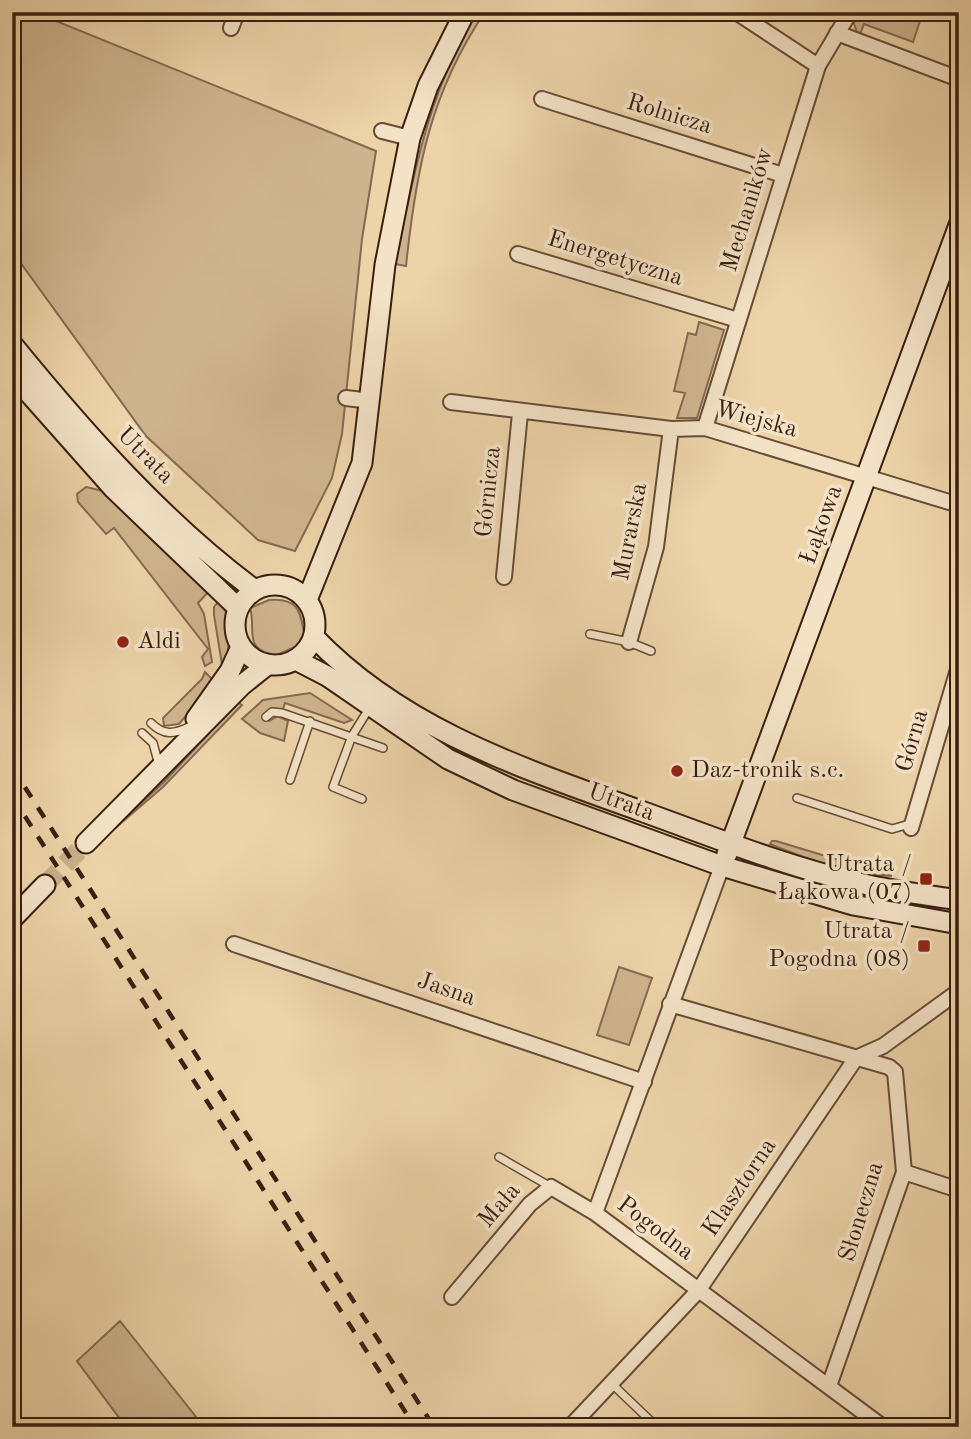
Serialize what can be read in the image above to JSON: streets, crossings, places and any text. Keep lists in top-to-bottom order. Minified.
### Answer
{"streets":{"main road":["Utrata","Łąkowa"],"street":["Rolnicza","Mechaników","Energetyczna","Wiejska","Górnicza","Murarska","Górna","Jasna","Klasztorna","Mała","Słoneczna","Pogodna"]},"crossings":[["Rolnicza","Mechaników"],["Mechaników","Energetyczna"],["Mechaników","Wiejska"],["Wiejska","Górnicza"],["Wiejska","Łąkowa"],["Wiejska","Murarska"],["Utrata","Łąkowa"],["Utrata","Pogodna"],["Łąkowa","Pogodna"],["Jasna","Pogodna"],["Klasztorna","Słoneczna"],["Klasztorna","Pogodna"],["Mała","Pogodna"],["Słoneczna","Pogodna"]],"places":{"other":["Aldi","Daz-tronik s.c."],"transit":["Utrata / Łąkowa (07)","Utrata / Pogodna (08)"]}}
